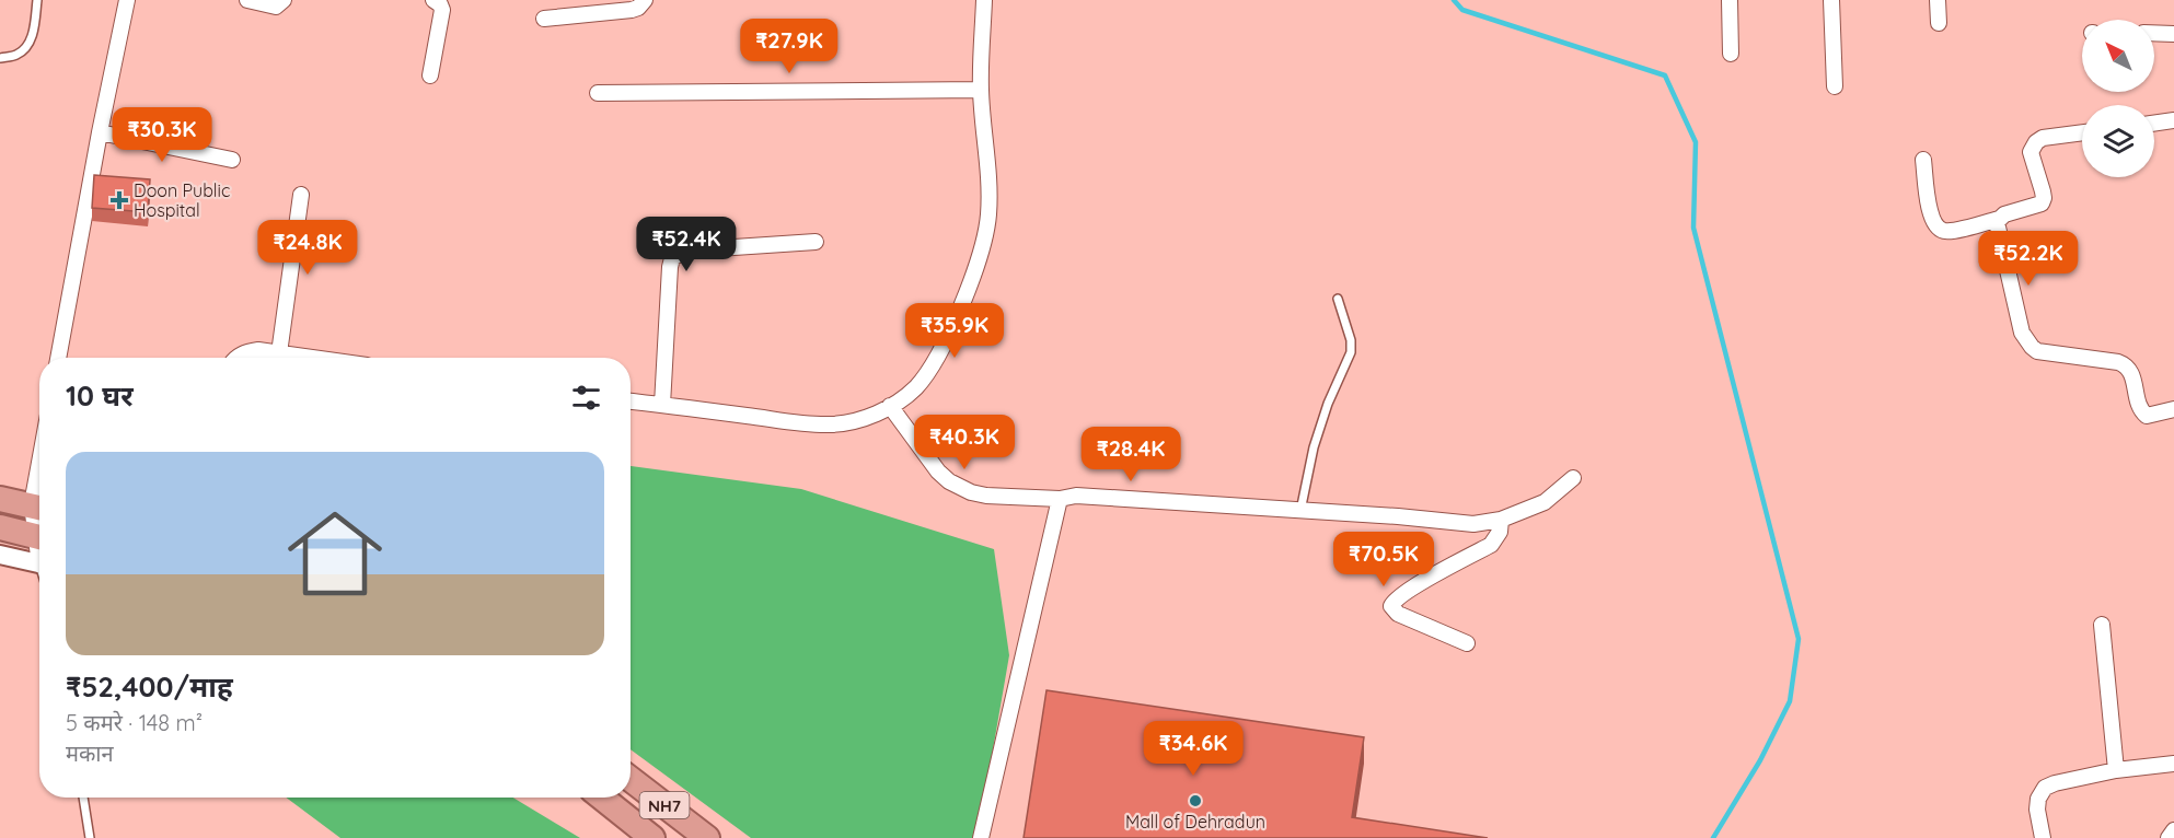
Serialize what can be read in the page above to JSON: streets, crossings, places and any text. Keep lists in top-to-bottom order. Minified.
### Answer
{"streets":{"highway":["NH7"]},"places":{"health":["Doon Public Hospital"],"other":["Mall of Dehradun"]},"north":"top left","page":{"price":["₹27.9K","₹30.3K","₹52.4K","₹24.8K","₹52.2K","₹35.9K","₹40.3K","₹28.4K","₹70.5K","₹34.6K"],"heading":"10 घर","list":[{"name":"₹52,400/माह","note":"5 कमरे · 148 m² · मकान"}]}}
